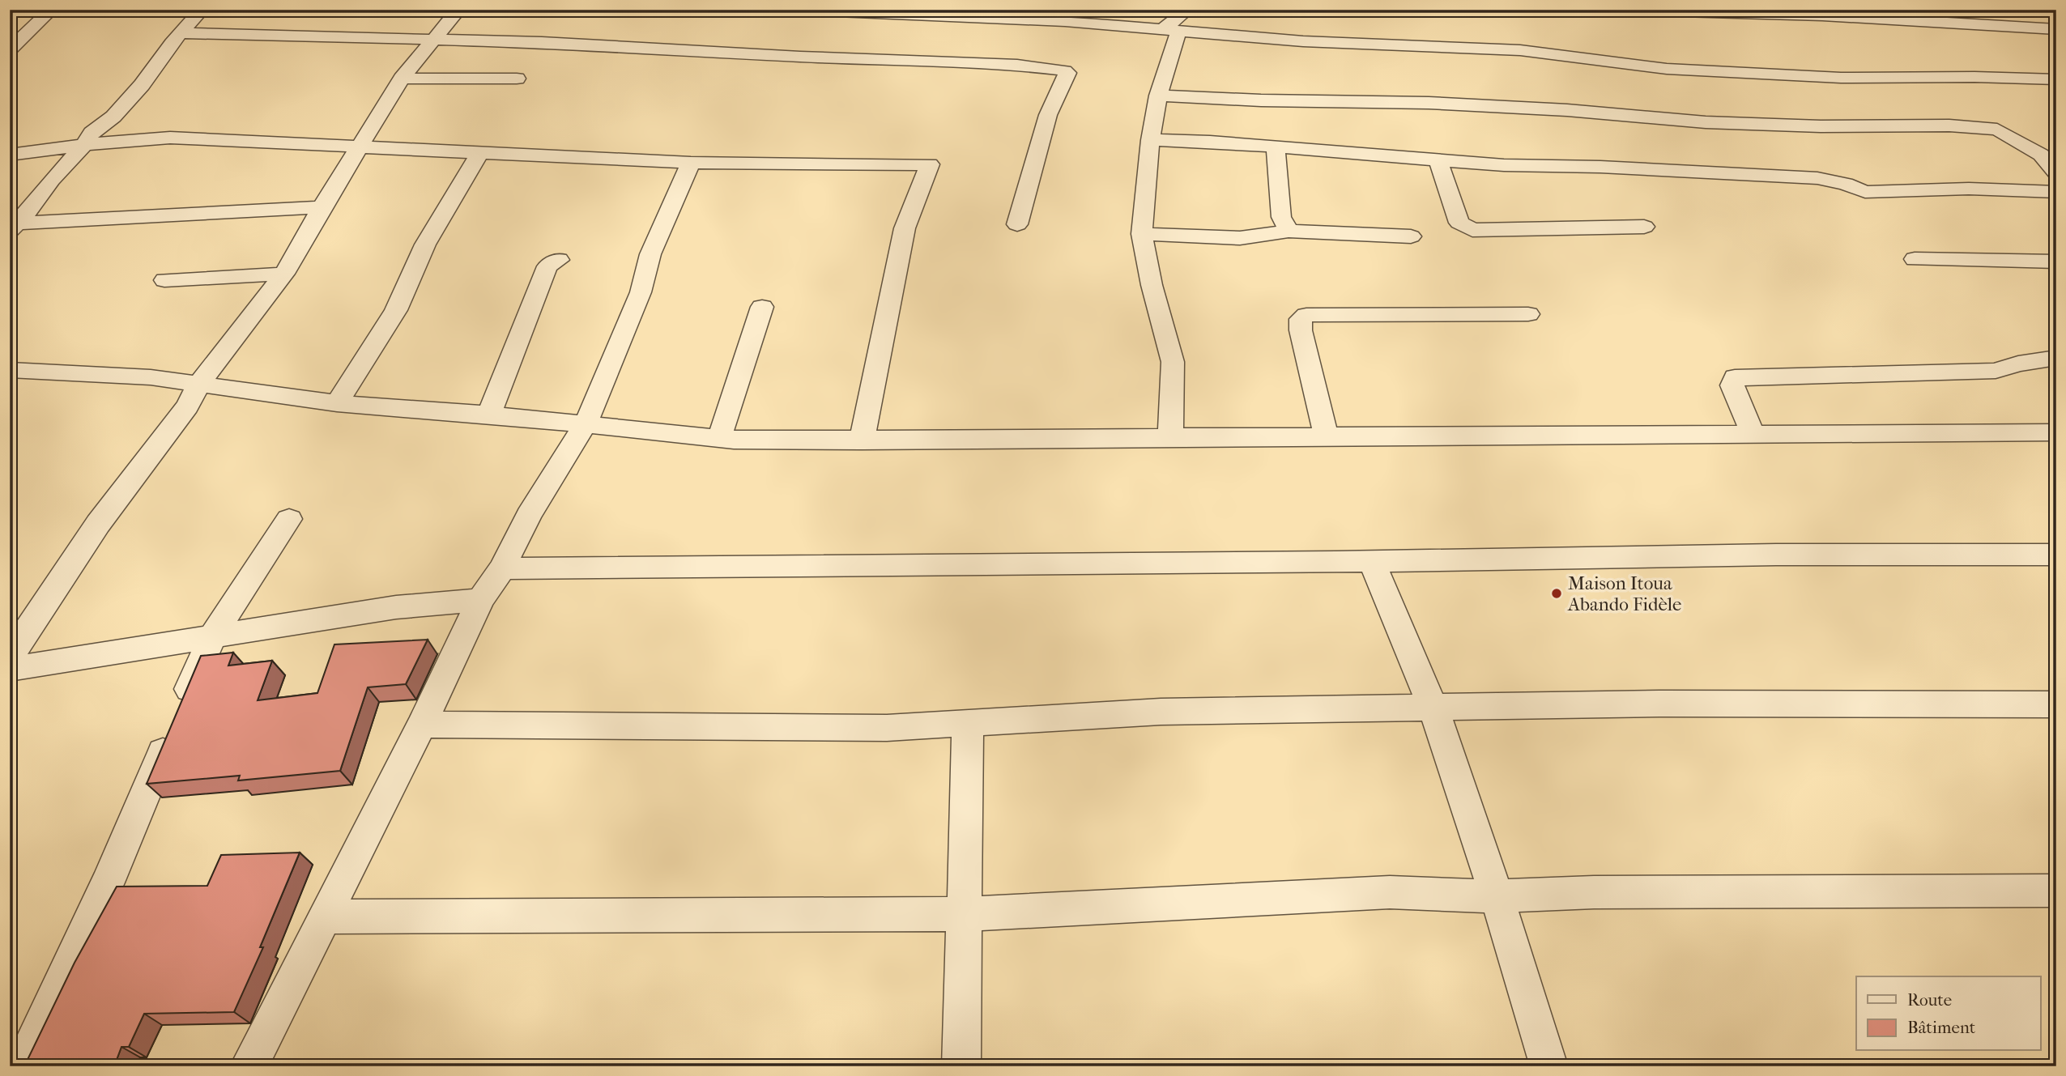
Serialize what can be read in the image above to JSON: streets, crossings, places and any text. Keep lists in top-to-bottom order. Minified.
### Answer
{"places":["Maison Itoua Abando Fidèle"],"legend":["Route","Bâtiment"]}
